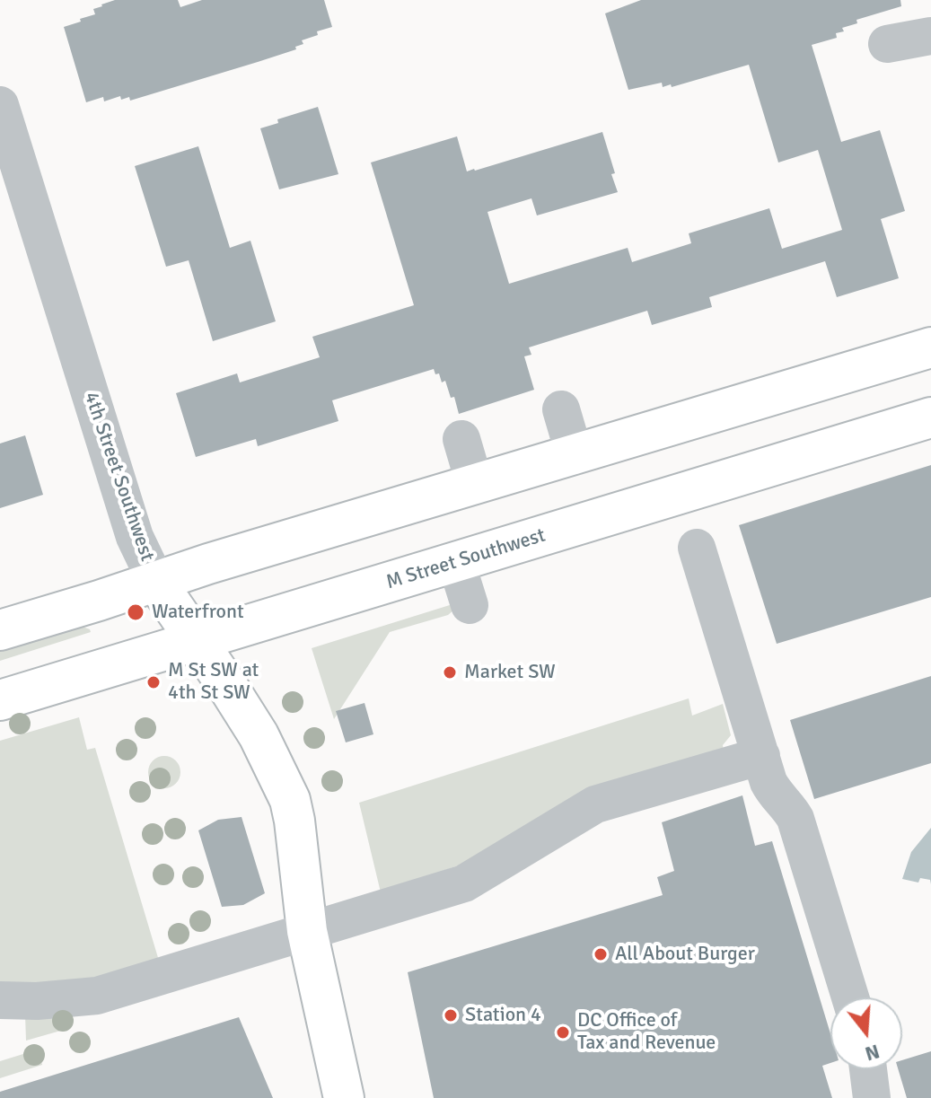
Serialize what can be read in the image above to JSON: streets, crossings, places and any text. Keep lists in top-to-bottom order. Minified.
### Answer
{"streets":{"main road":["4th Street Southwest","M Street Southwest"]},"crossings":[["4th Street Southwest","M Street Southwest"]],"places":["Waterfront","Market SW","M St SW at 4th St SW","All About Burger","Station 4","DC Office of Tax and Revenue"],"north":"bottom"}
